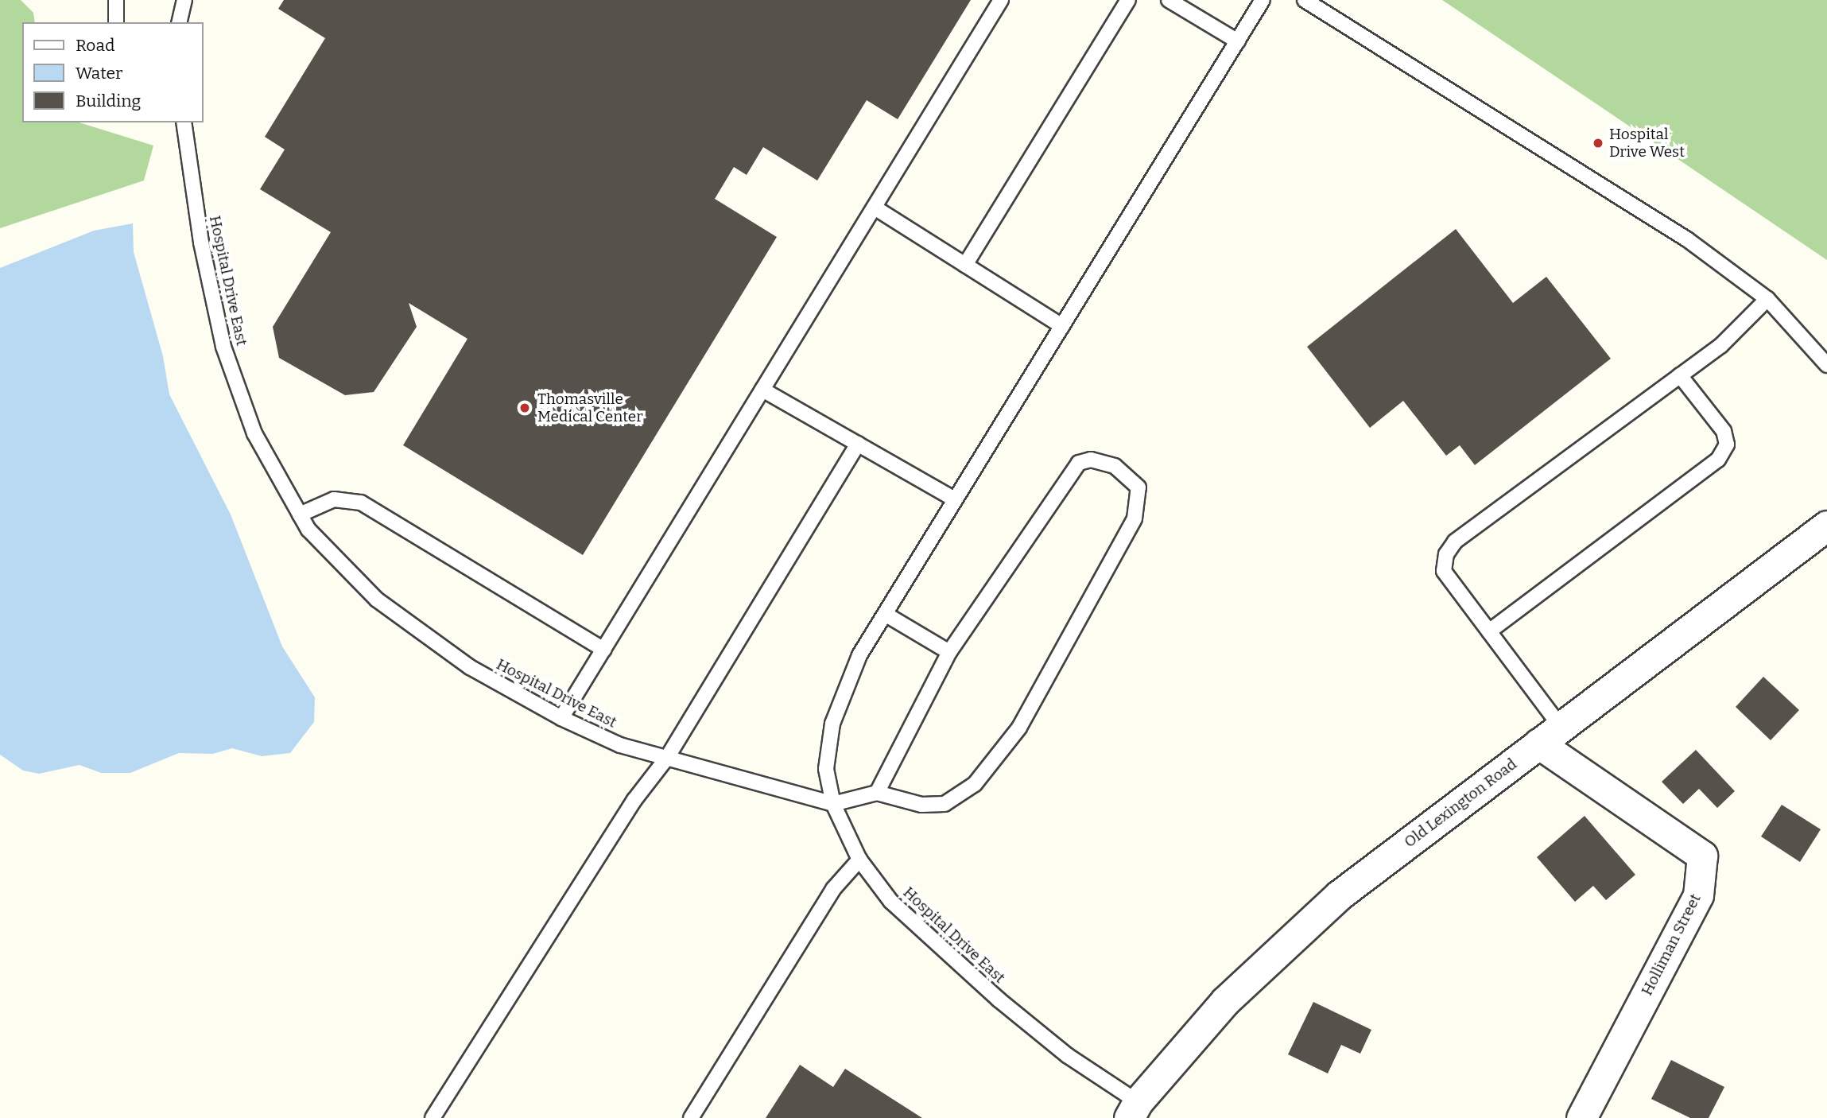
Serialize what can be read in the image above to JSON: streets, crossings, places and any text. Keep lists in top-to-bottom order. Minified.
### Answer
{"streets":{"street":["Old Lexington Road","Holliman Street"],"lane":["Hospital Drive East"]},"crossings":[["Hospital Drive East","Old Lexington Road"],["Old Lexington Road","Holliman Street"]],"places":["Hospital Drive West","Thomasville Medical Center"],"legend":["Road","Water","Building"]}
